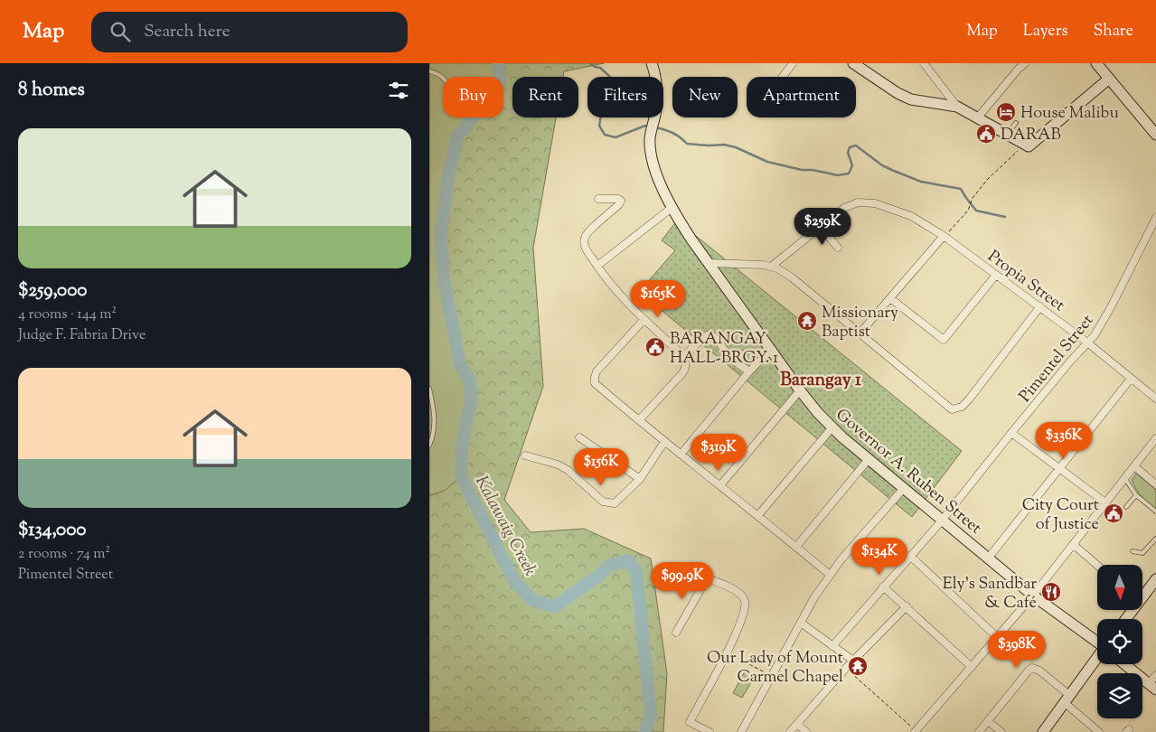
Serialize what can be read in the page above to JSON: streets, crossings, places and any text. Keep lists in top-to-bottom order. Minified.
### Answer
{"streets":{"main road":["Governor A. Ruben Street"],"street":["Propia Street","Pimentel Street"]},"crossings":[["Propia Street","Pimentel Street"],["Pimentel Street","Governor A. Ruben Street"]],"districts":["Barangay 1"],"water":["Kalawaig Creek"],"places":{"hotel":["House Malibu"],"public building":["DARAB","BARANGAY HALL-BRGY. 1","City Court of Justice"],"temple":["Missionary Baptist","Our Lady of Mount Carmel Chapel"],"restaurant":["Ely’s Sandbar & Café"]},"north":"bottom","page":{"header":"Map","search":"Search here","nav":["Map","Layers","Share"],"heading":"8 homes","chip":["Buy","Rent","Filters","New","Apartment"],"list":[{"name":"$259,000","note":"4 rooms · 144 m² · Judge F. Fabria Drive"},{"name":"$134,000","note":"2 rooms · 74 m² · Pimentel Street"}],"price":["$259K","$165K","$336K","$319K","$156K","$134K","$99.9K","$398K"]}}
